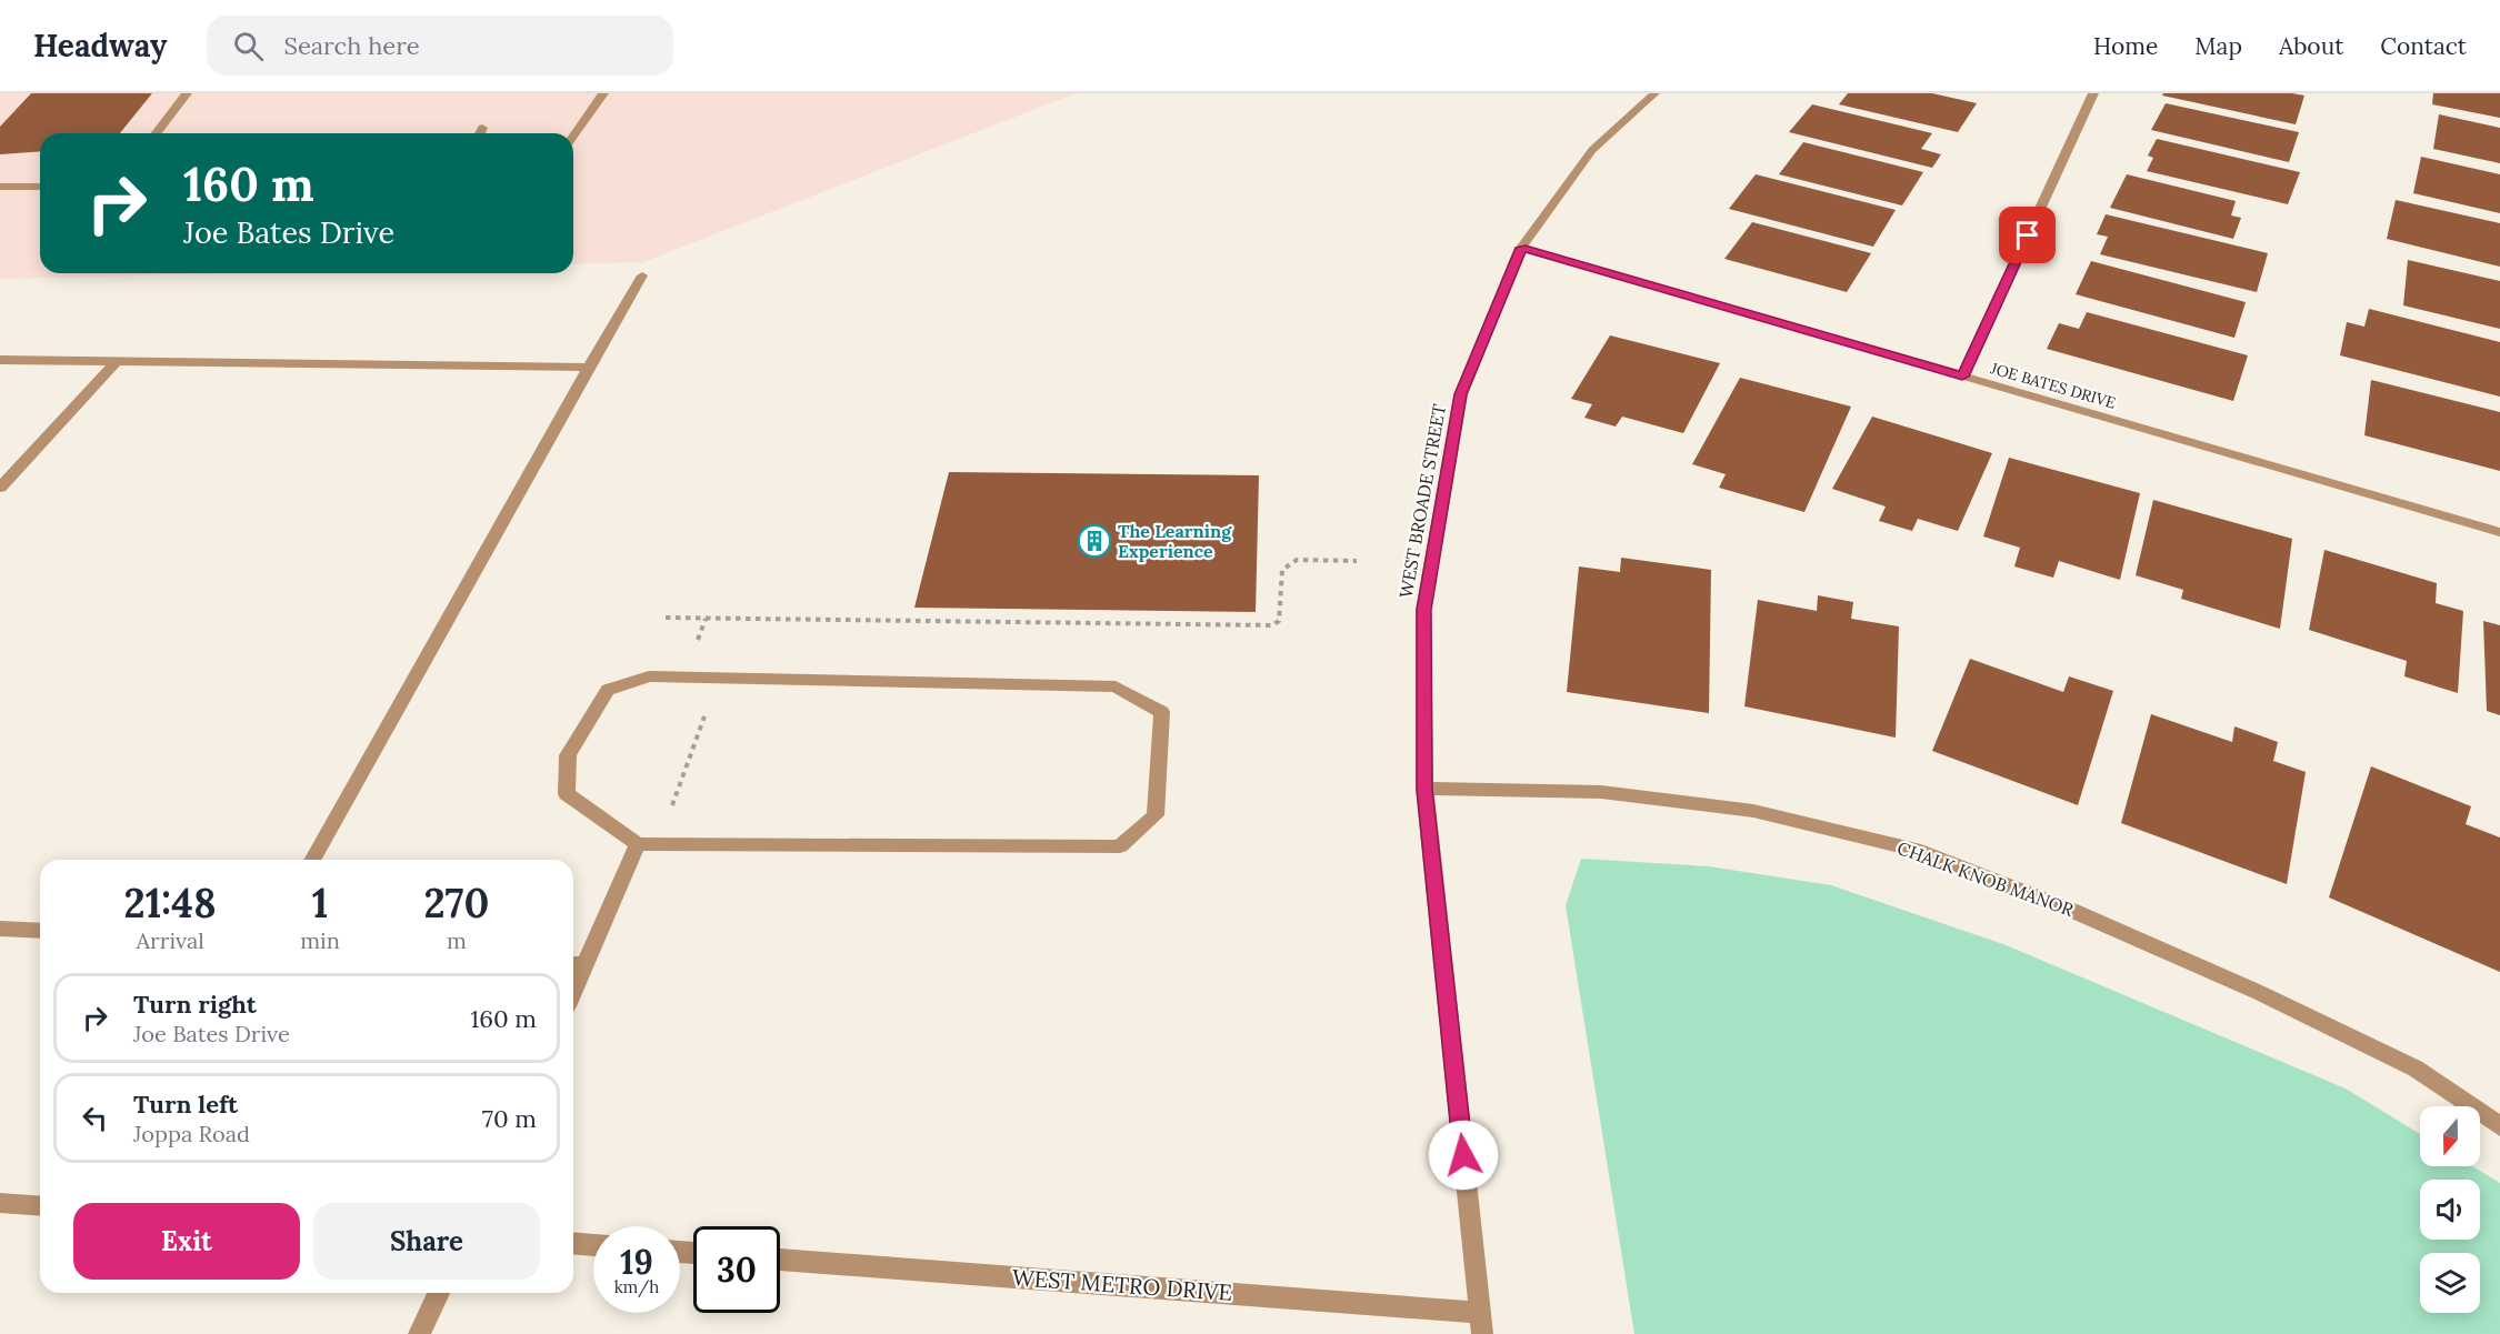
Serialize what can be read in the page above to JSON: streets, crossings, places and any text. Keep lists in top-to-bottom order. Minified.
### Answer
{"streets":{"street":["JOE BATES DRIVE","WEST BROADE STREET","CHALK KNOB MANOR","WEST METRO DRIVE"]},"crossings":[["JOE BATES DRIVE","WEST BROADE STREET"],["WEST BROADE STREET","CHALK KNOB MANOR"],["WEST BROADE STREET","WEST METRO DRIVE"]],"places":{"building":["The Learning Experience"]},"north":"bottom","page":{"header":"Headway","search":"Search here","nav":["Home","Map","About","Contact"],"turn":["160 m","Joe Bates Drive"],"eta":["21:48","Arrival","1","min","270","m"],"list":[{"name":"Turn right","note":"Joe Bates Drive","value":"160 m"},{"name":"Turn left","note":"Joppa Road","value":"70 m"}],"buttons":["Exit","Share"],"speed":"19 km/h","limit":"30"}}
